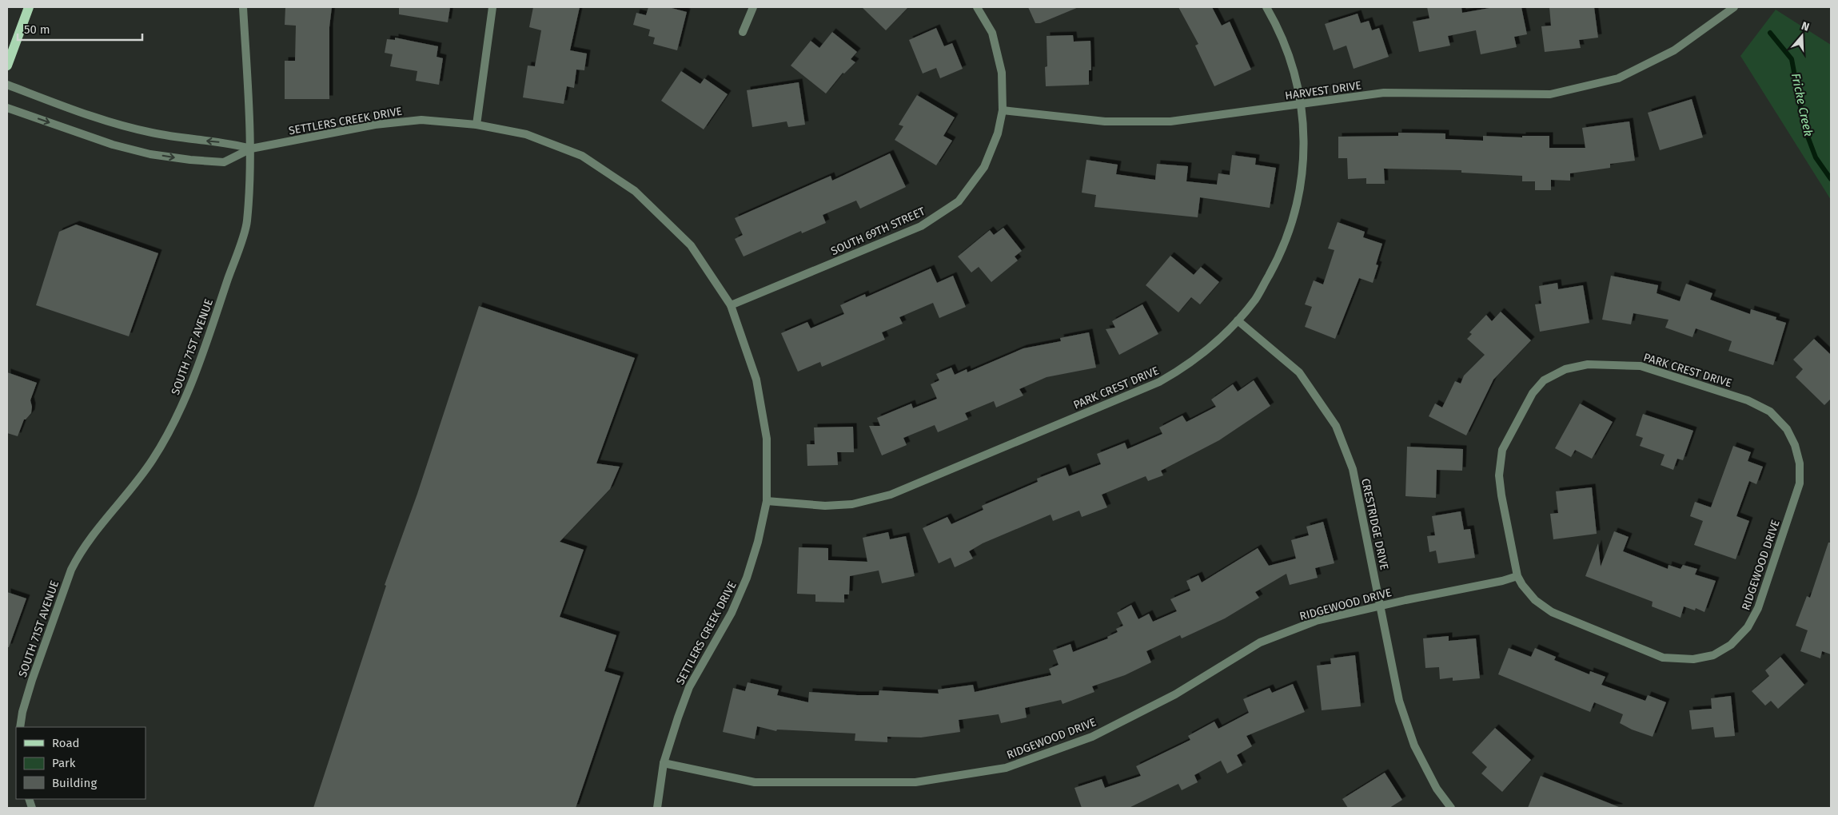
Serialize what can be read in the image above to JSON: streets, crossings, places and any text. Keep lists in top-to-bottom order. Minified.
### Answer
{"streets":{"street":["HARVEST DRIVE","SETTLERS CREEK DRIVE","SOUTH 69TH STREET","SOUTH 71ST AVENUE","PARK CREST DRIVE","CRESTRIDGE DRIVE","RIDGEWOOD DRIVE"]},"crossings":[["HARVEST DRIVE","SOUTH 69TH STREET"],["HARVEST DRIVE","PARK CREST DRIVE"],["SETTLERS CREEK DRIVE","SOUTH 69TH STREET"],["SETTLERS CREEK DRIVE","SOUTH 71ST AVENUE"],["SETTLERS CREEK DRIVE","PARK CREST DRIVE"],["SETTLERS CREEK DRIVE","RIDGEWOOD DRIVE"],["PARK CREST DRIVE","CRESTRIDGE DRIVE"],["PARK CREST DRIVE","RIDGEWOOD DRIVE"],["CRESTRIDGE DRIVE","RIDGEWOOD DRIVE"]],"water":["Fricke Creek"],"legend":["Road","Park","Building"],"scale_bar":"50 m","north":"top"}
